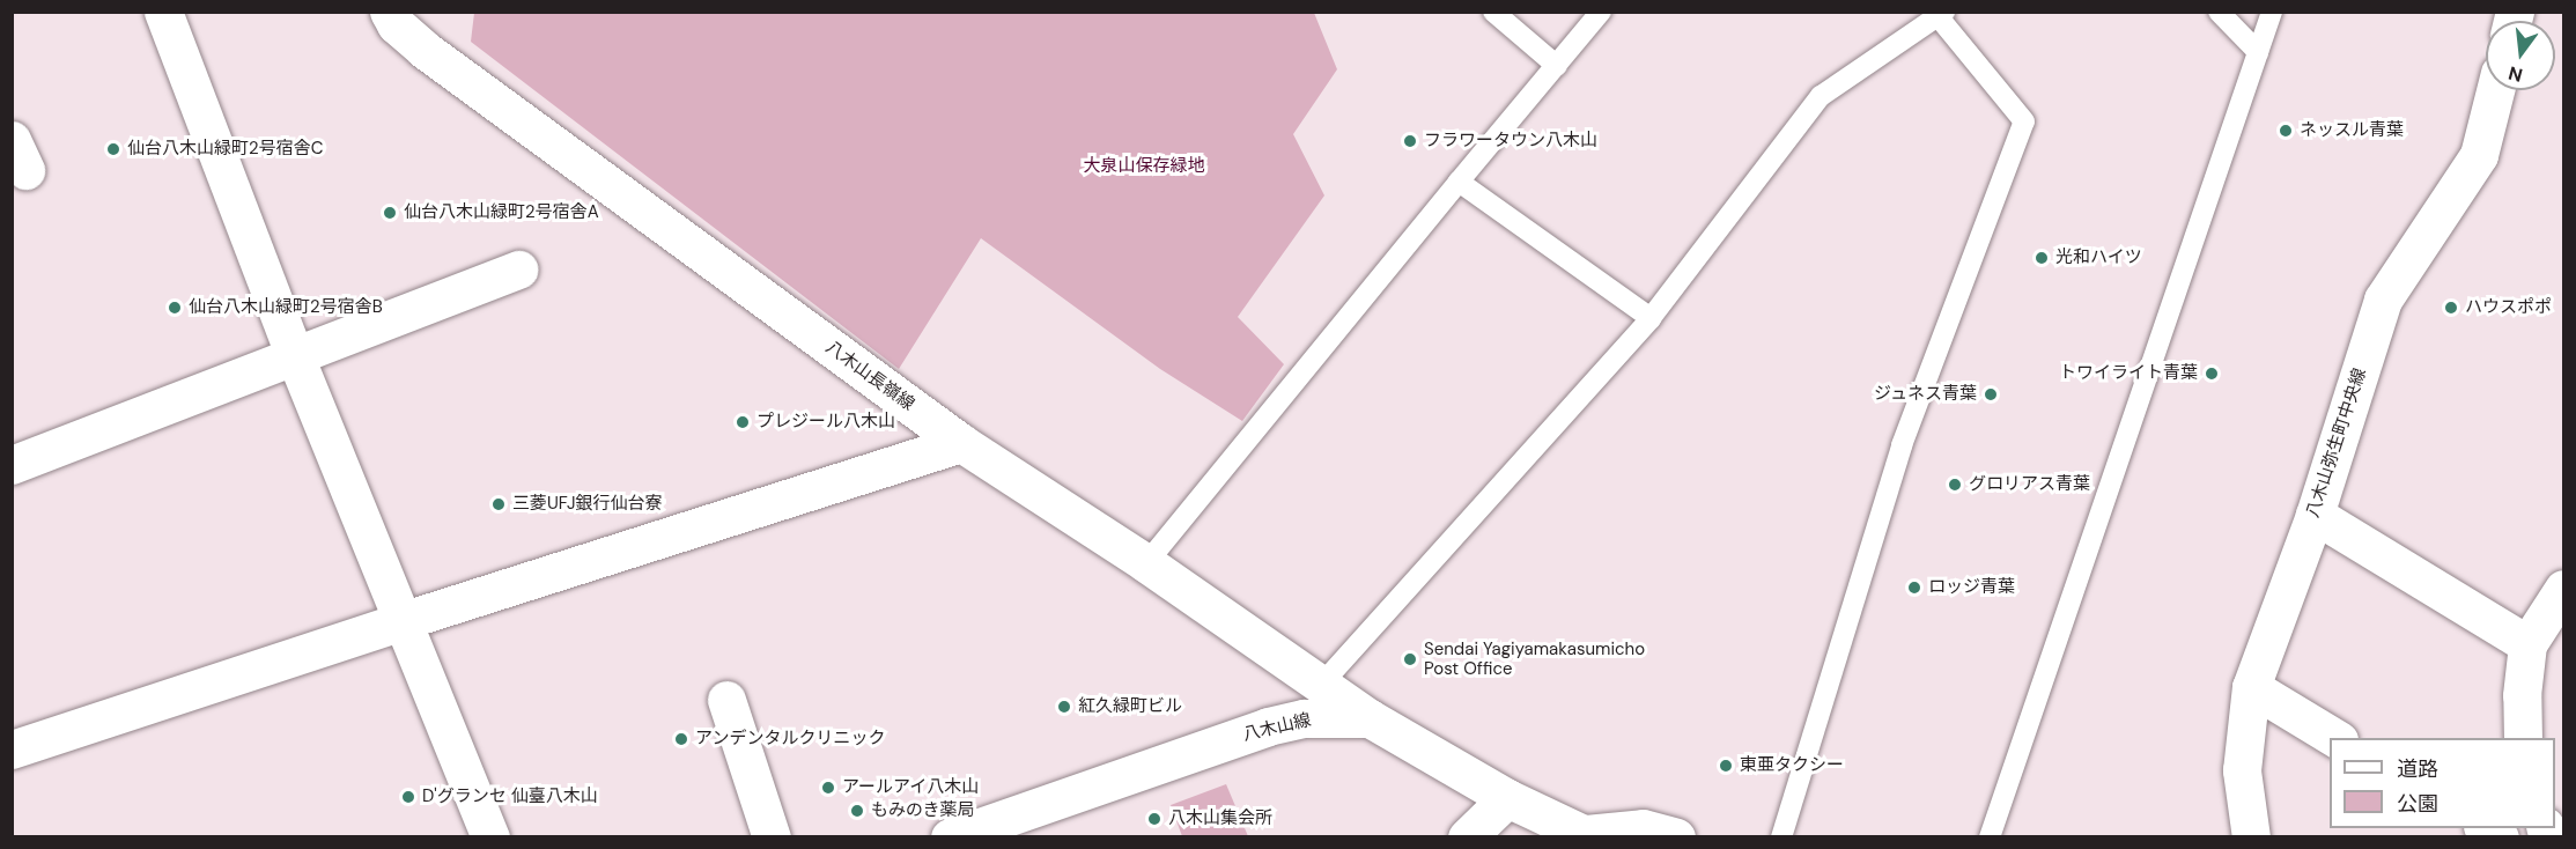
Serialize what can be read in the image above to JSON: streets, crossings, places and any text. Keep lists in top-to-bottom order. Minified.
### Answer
{"streets":{"street":["八木山長嶺線","八木山弥生町中央線","八木山線"]},"crossings":[["八木山長嶺線","八木山線"]],"parks":["大泉山保存緑地"],"places":["ネッスル青葉","フラワータウン八木山","仙台八木山緑町2号宿舎C","仙台八木山緑町2号宿舎A","光和ハイツ","仙台八木山緑町2号宿舎B","ハウスポポ","トワイライト青葉","ジュネス青葉","プレジール八木山","グロリアス青葉","三菱UFJ銀行仙台寮","ロッジ青葉","Sendai Yagiyamakasumicho Post Office","紅久緑町ビル","アンデンタルクリニック","東亜タクシー","アールアイ八木山","D'グランセ 仙臺八木山","もみのき薬局","八木山集会所"],"legend":["道路","公園"],"north":"bottom"}
